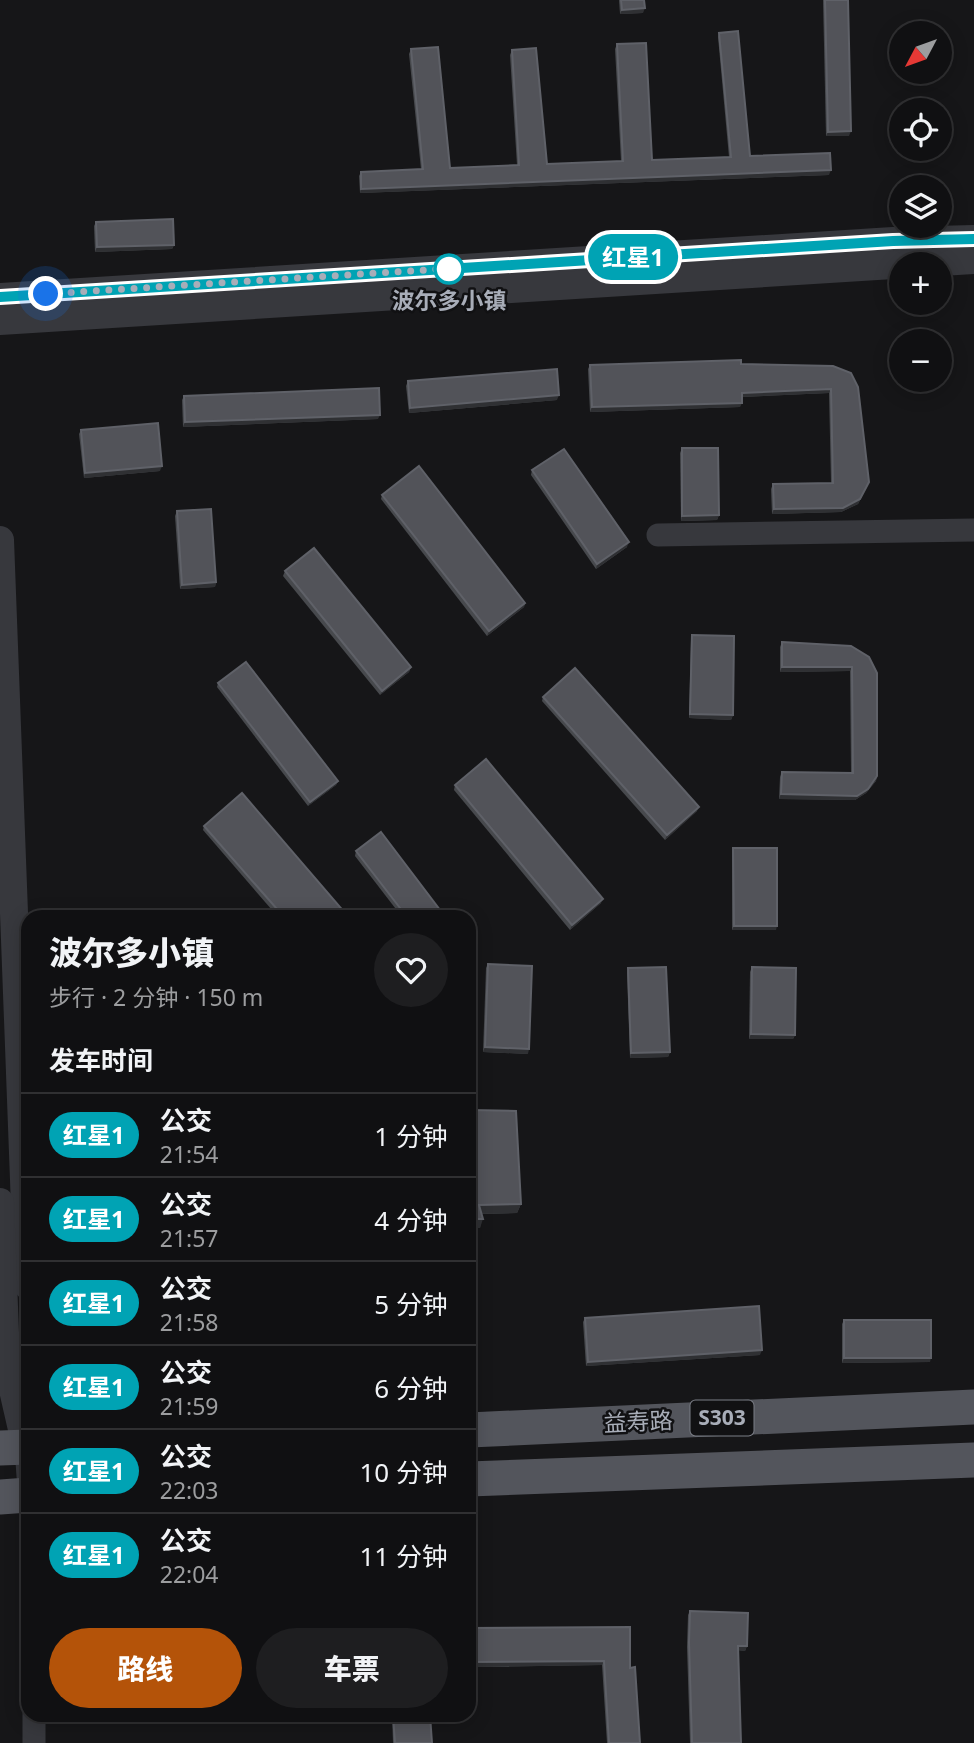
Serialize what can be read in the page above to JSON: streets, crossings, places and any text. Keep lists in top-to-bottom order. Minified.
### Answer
{"streets":{"main road":["S303","益寿路"]},"places":["波尔多小镇"],"lines":["bus line 红星1"],"north":"bottom left","page":{"on_map":"红星1","map_buttons":["+","−"],"heading":[["波尔多小镇","步行 · 2 分钟 · 150 m"],"发车时间"],"list":[{"mark":"红星1","name":"公交","note":"21:54","value":"1 分钟"},{"mark":"红星1","name":"公交","note":"21:57","value":"4 分钟"},{"mark":"红星1","name":"公交","note":"21:58","value":"5 分钟"},{"mark":"红星1","name":"公交","note":"21:59","value":"6 分钟"},{"mark":"红星1","name":"公交","note":"22:03","value":"10 分钟"},{"mark":"红星1","name":"公交","note":"22:04","value":"11 分钟"}],"buttons":["路线","车票"]}}
